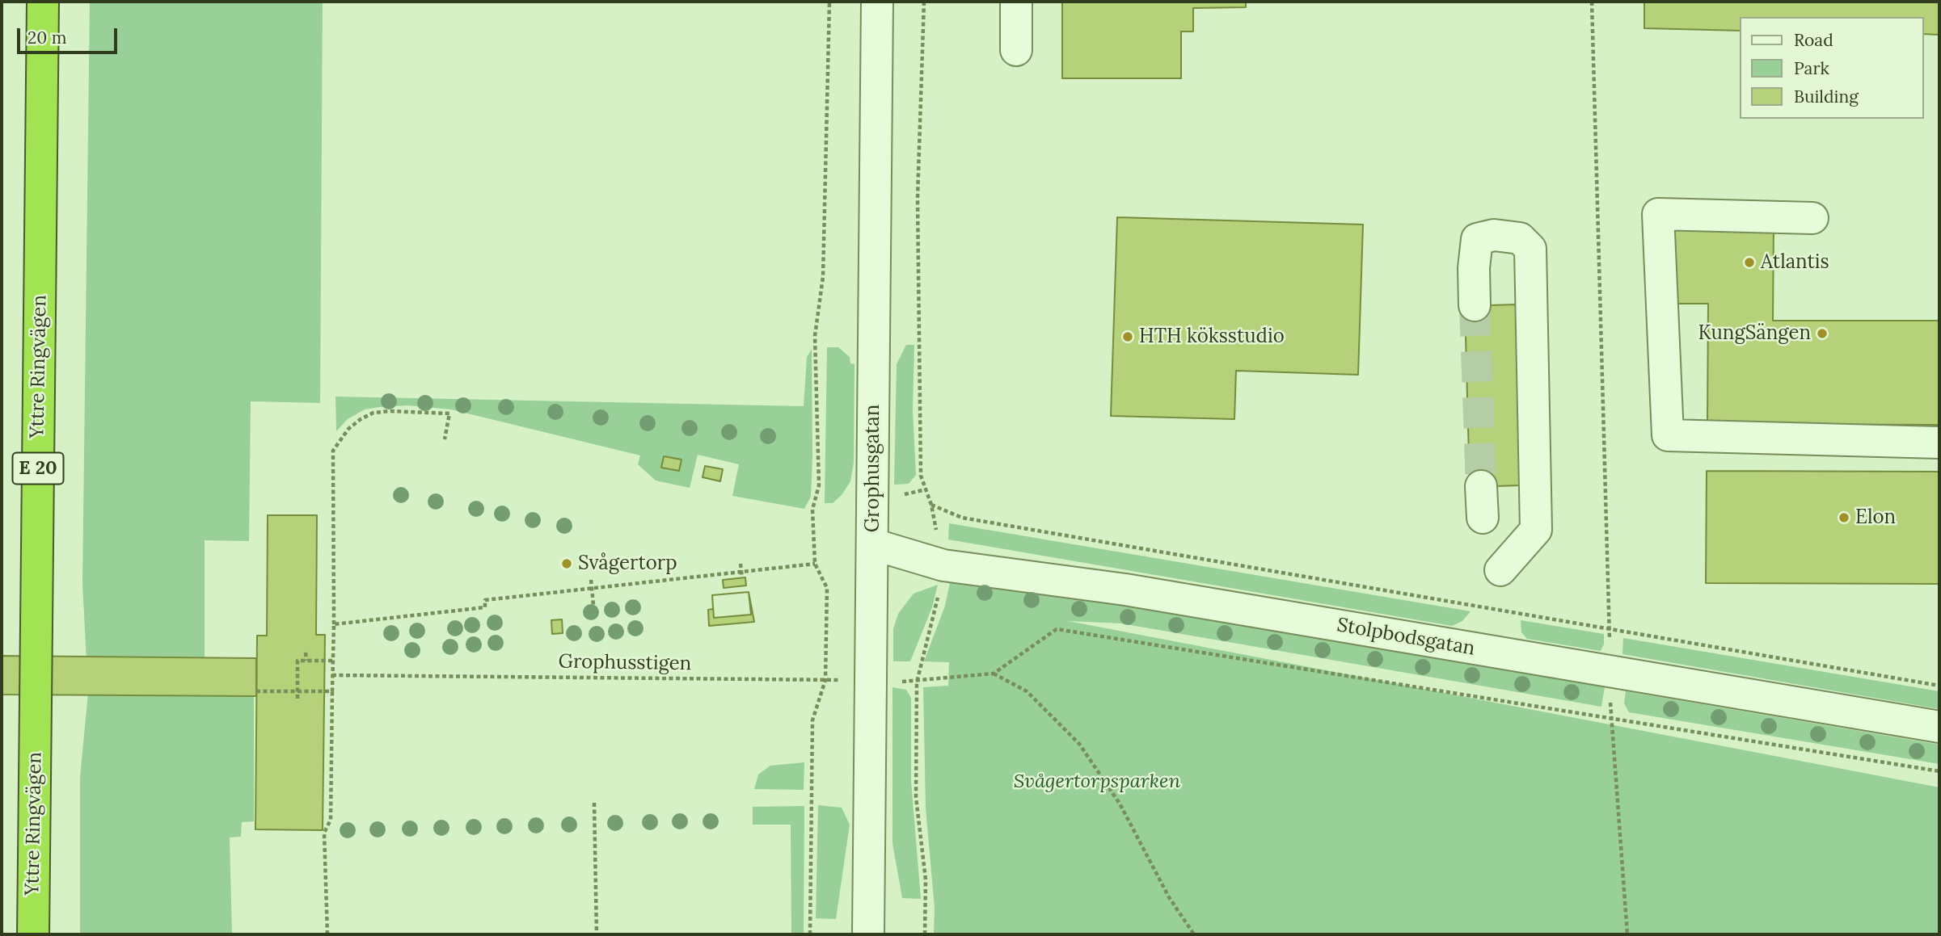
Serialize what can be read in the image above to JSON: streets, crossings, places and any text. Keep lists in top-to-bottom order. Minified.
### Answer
{"streets":{"highway":["Yttre Ringvägen","E 20"],"street":["Grophusgatan","Stolpbodsgatan"],"path":["Grophusstigen"]},"crossings":[["Grophusgatan","Stolpbodsgatan"],["Grophusgatan","Grophusstigen"]],"parks":["Svågertorpsparken"],"places":["Atlantis","KungSängen","HTH köksstudio","Elon","Svågertorp"],"legend":["Road","Park","Building"],"scale_bar":"20 m"}
